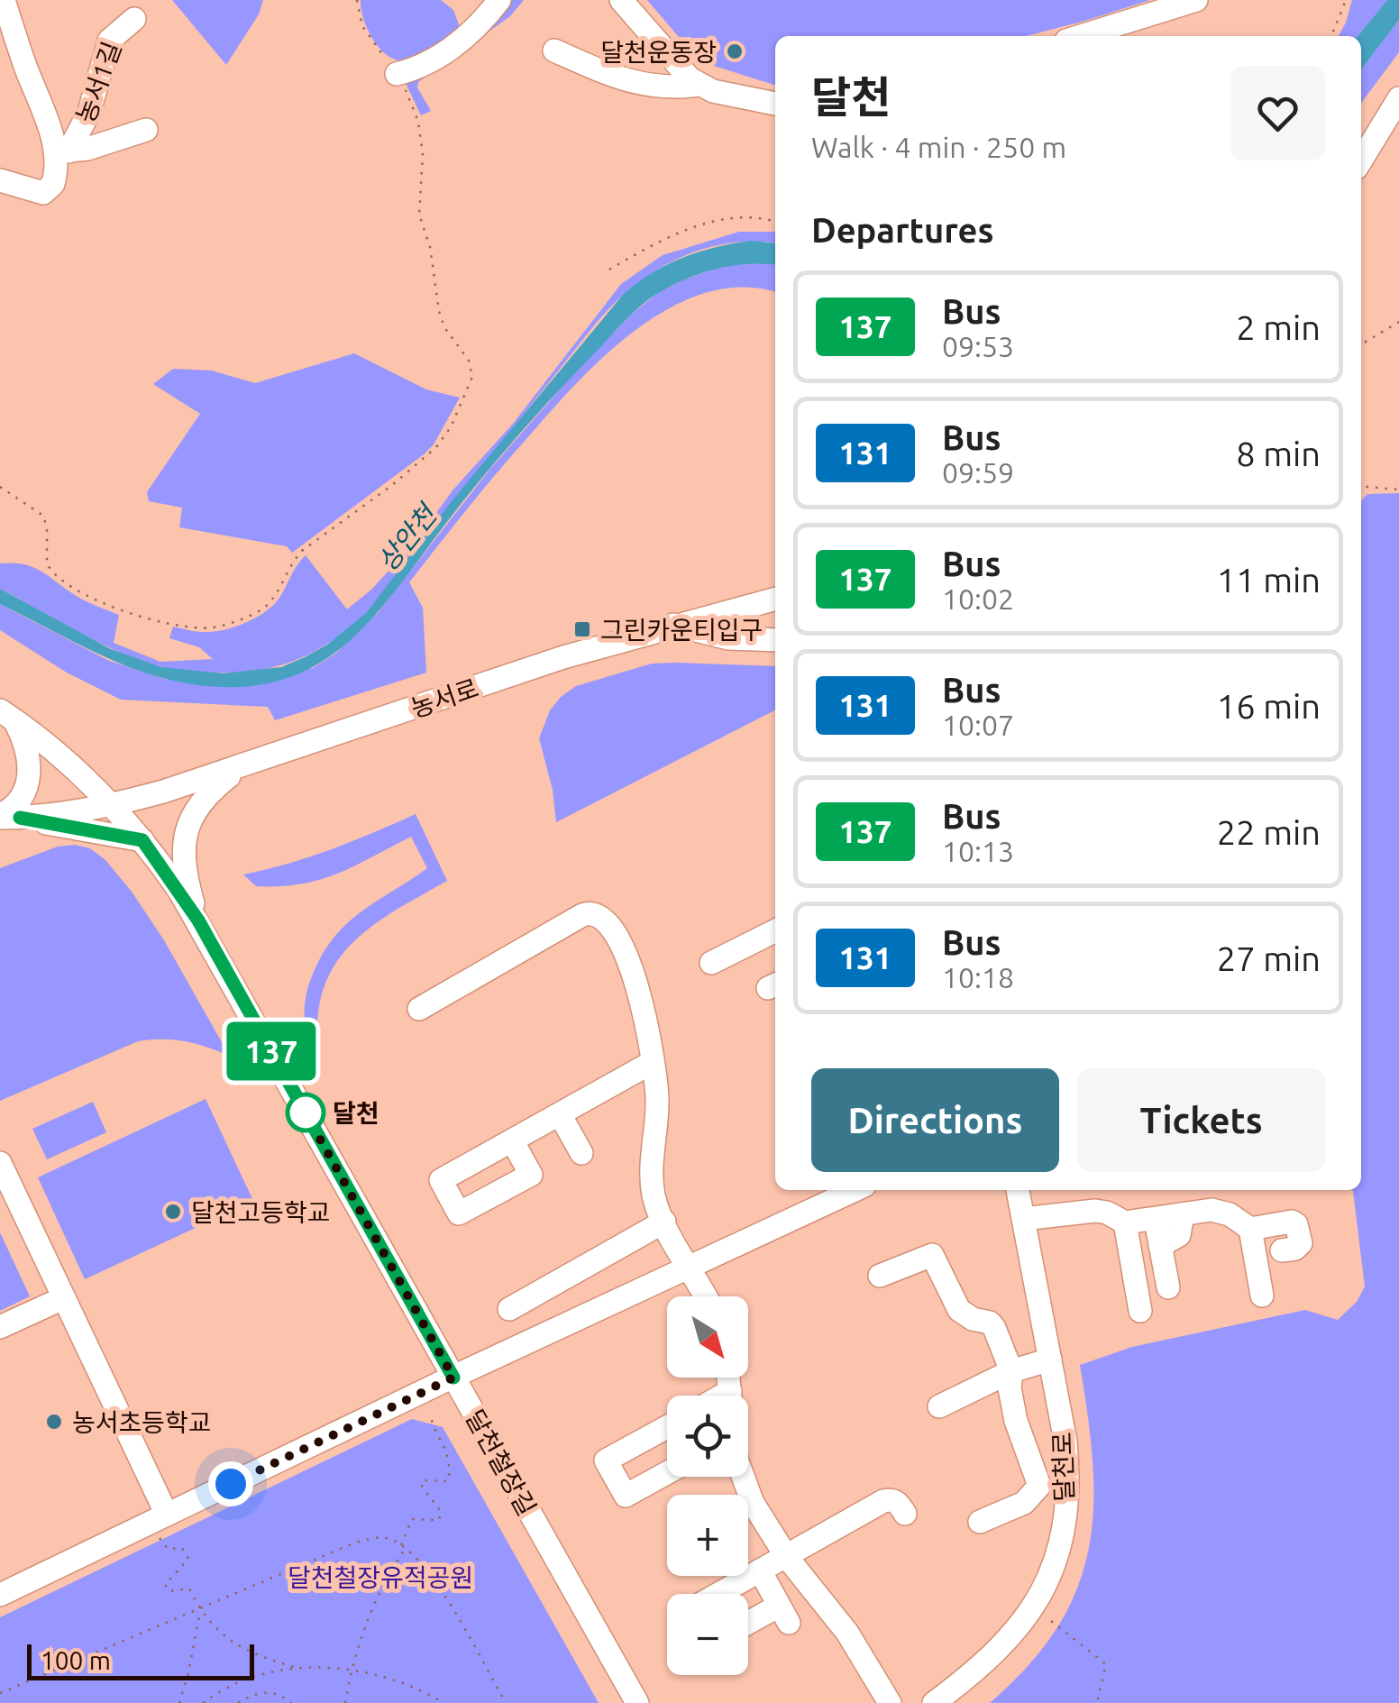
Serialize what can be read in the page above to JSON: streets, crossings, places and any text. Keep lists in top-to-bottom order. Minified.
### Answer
{"streets":{"street":["농서1길","농서로","달천철장길","달천로"]},"water":["상안천"],"parks":["달천철장유적공원"],"places":{"other":["달천운동장","달천","달천고등학교","농서초등학교"],"transit":["그린카운티입구"]},"lines":["bus line 137"],"scale_bar":"100 m","north":"bottom right","page":{"on_map":"137","heading":[["달천","Walk · 4 min · 250 m"],"Departures"],"list":[{"mark":"137","name":"Bus","note":"09:53","value":"2 min"},{"mark":"131","name":"Bus","note":"09:59","value":"8 min"},{"mark":"137","name":"Bus","note":"10:02","value":"11 min"},{"mark":"131","name":"Bus","note":"10:07","value":"16 min"},{"mark":"137","name":"Bus","note":"10:13","value":"22 min"},{"mark":"131","name":"Bus","note":"10:18","value":"27 min"}],"buttons":["Directions","Tickets"],"map_buttons":["+","−"],"scale":"100 m"}}
